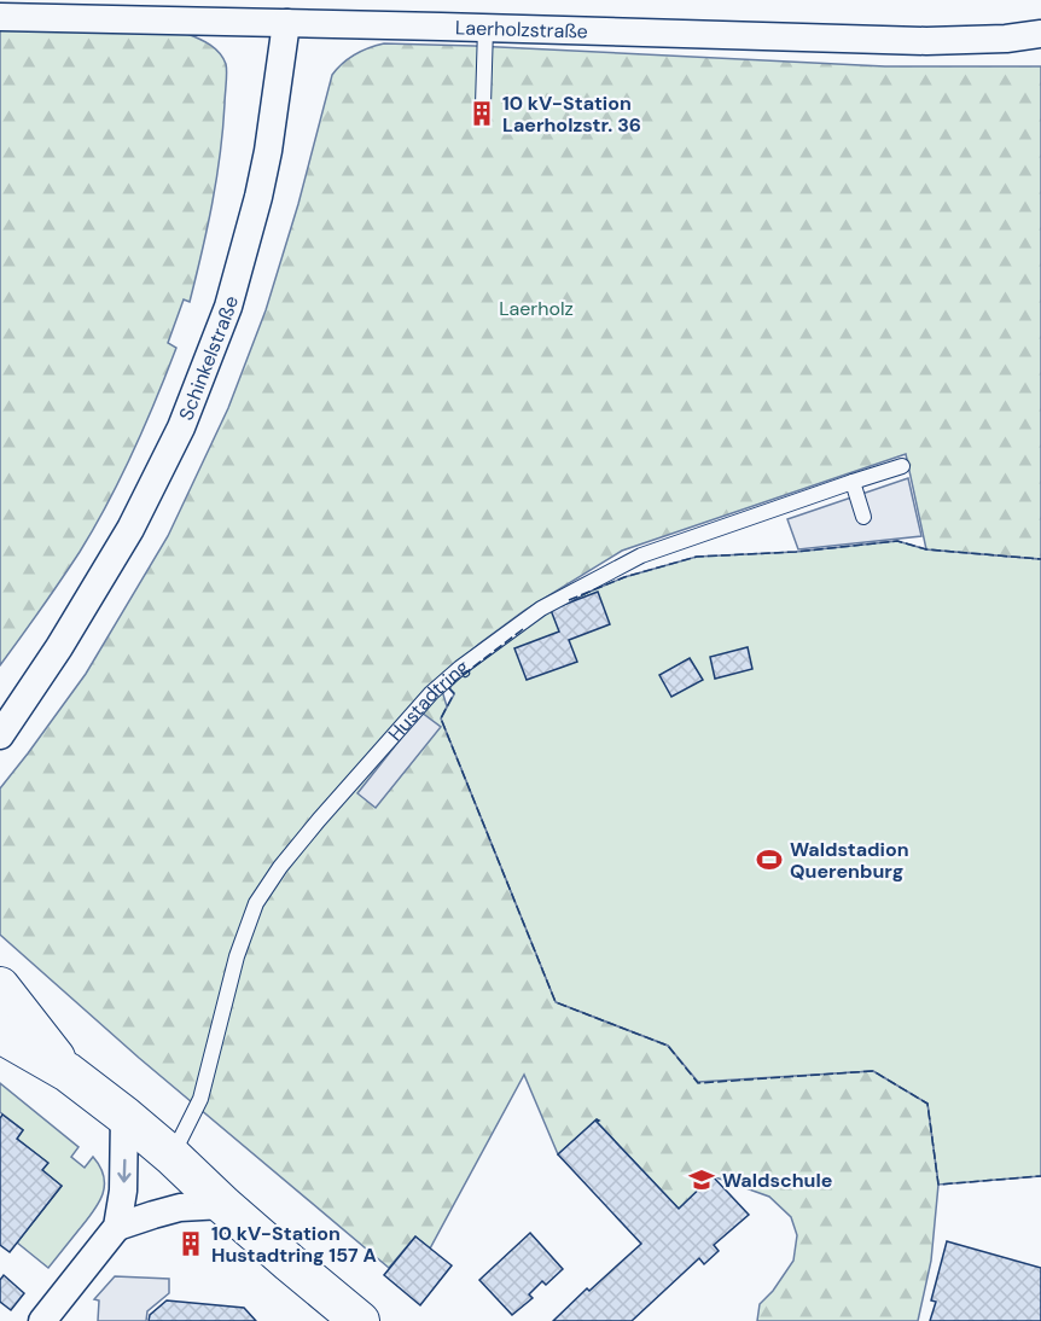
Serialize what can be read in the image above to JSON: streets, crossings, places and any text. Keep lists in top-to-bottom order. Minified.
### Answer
{"streets":{"street":["Laerholzstraße","Schinkelstraße"],"lane":["Hustadtring"]},"crossings":[["Laerholzstraße","Schinkelstraße"]],"parks":["Laerholz"],"places":{"building":["10 kV-Station Laerholzstr. 36","10 kV-Station Hustadtring 157 A"],"sports":["Waldstadion Querenburg"],"school or university":["Waldschule"]}}
